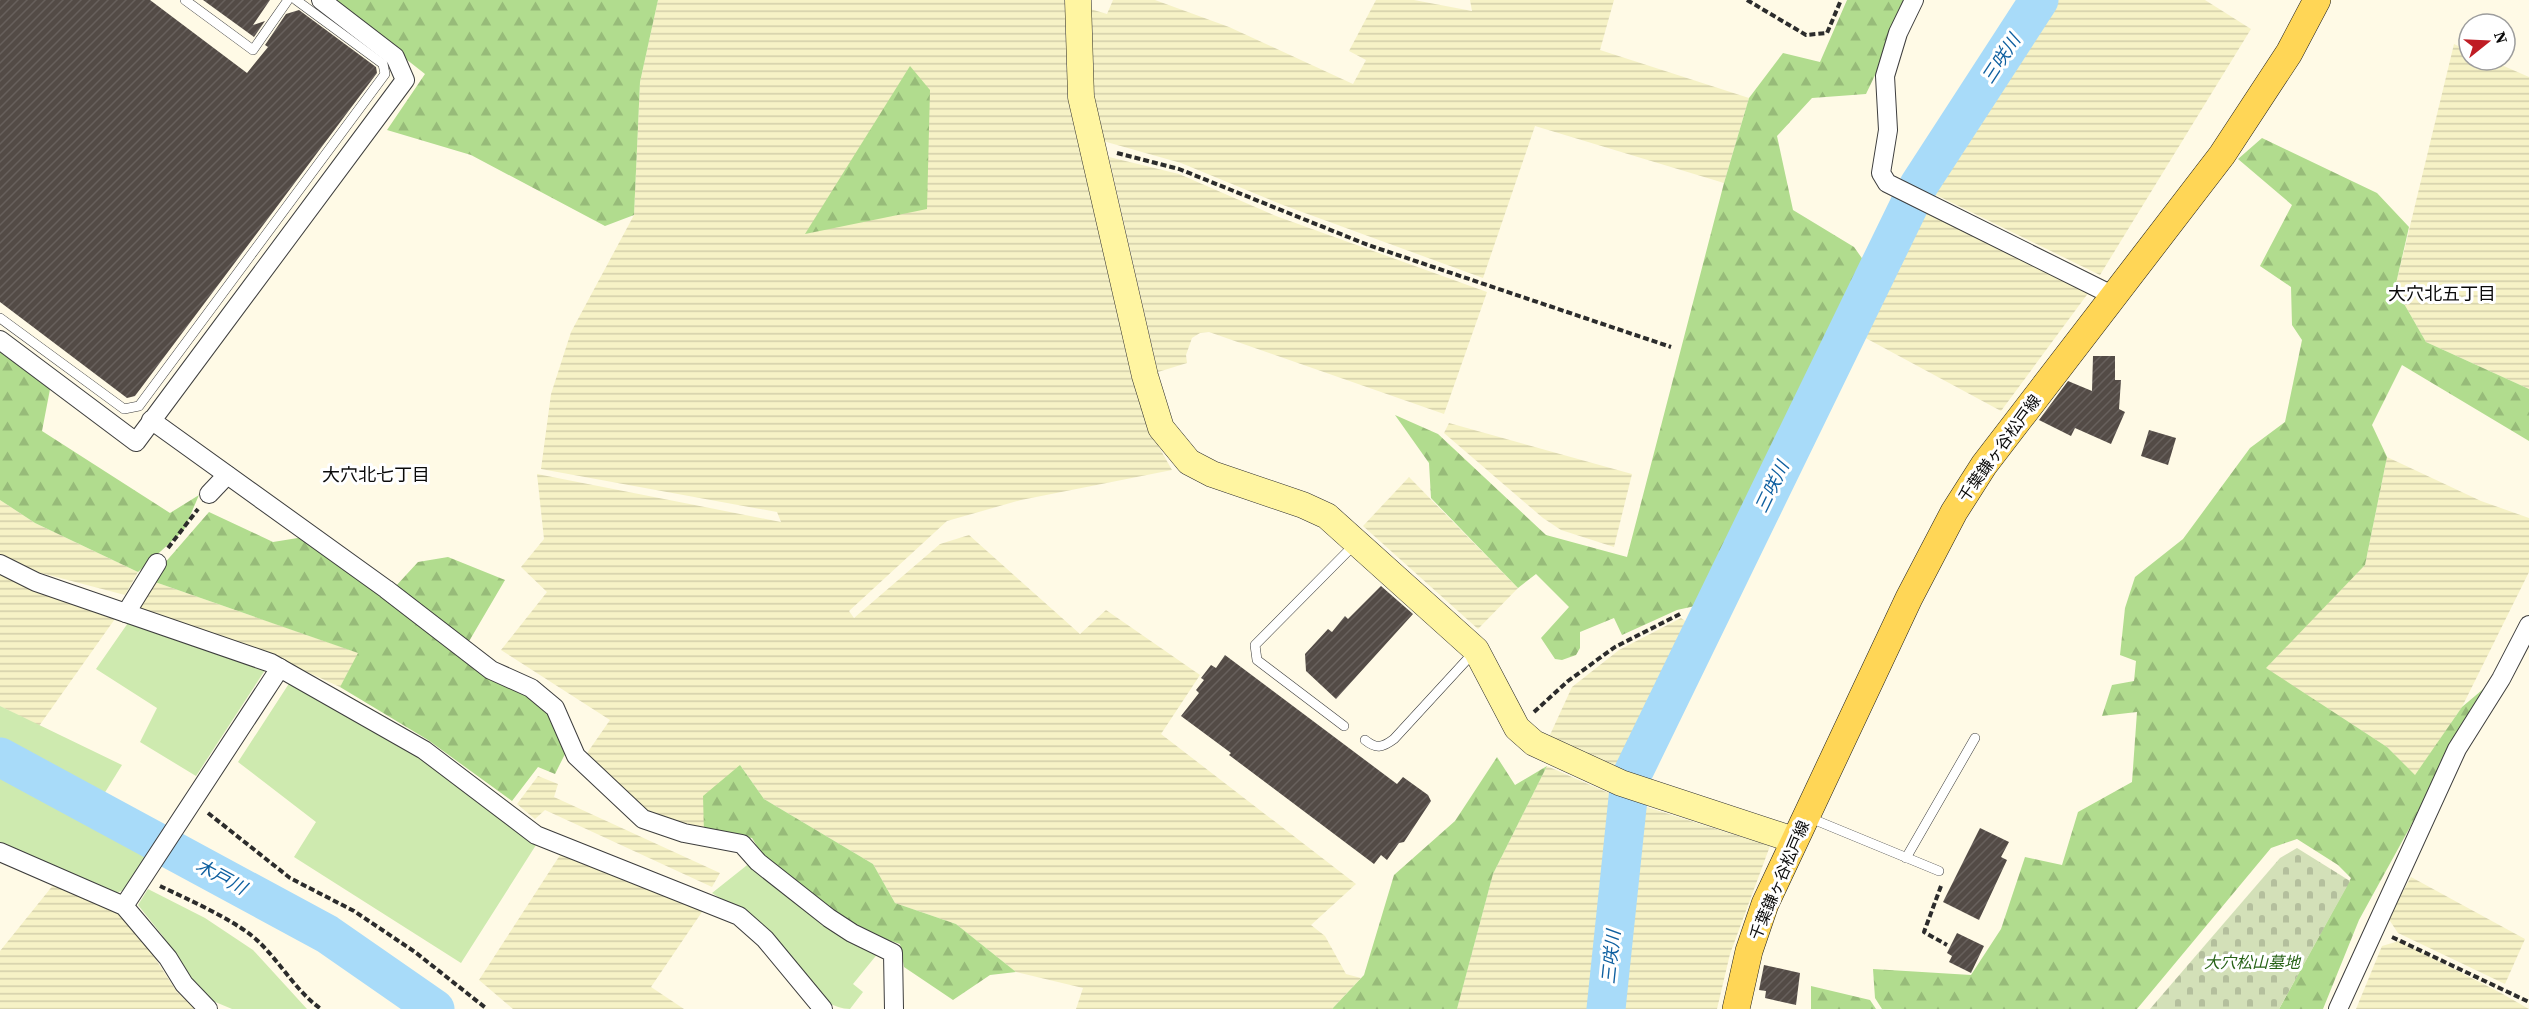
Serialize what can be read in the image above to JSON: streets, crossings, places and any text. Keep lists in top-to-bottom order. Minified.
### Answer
{"streets":{"main road":["千葉鎌ヶ谷松戸線"]},"districts":["大穴北五丁目","大穴北七丁目"],"water":["三咲川","木戸川"],"parks":["大穴松山墓地"],"north":"right"}
